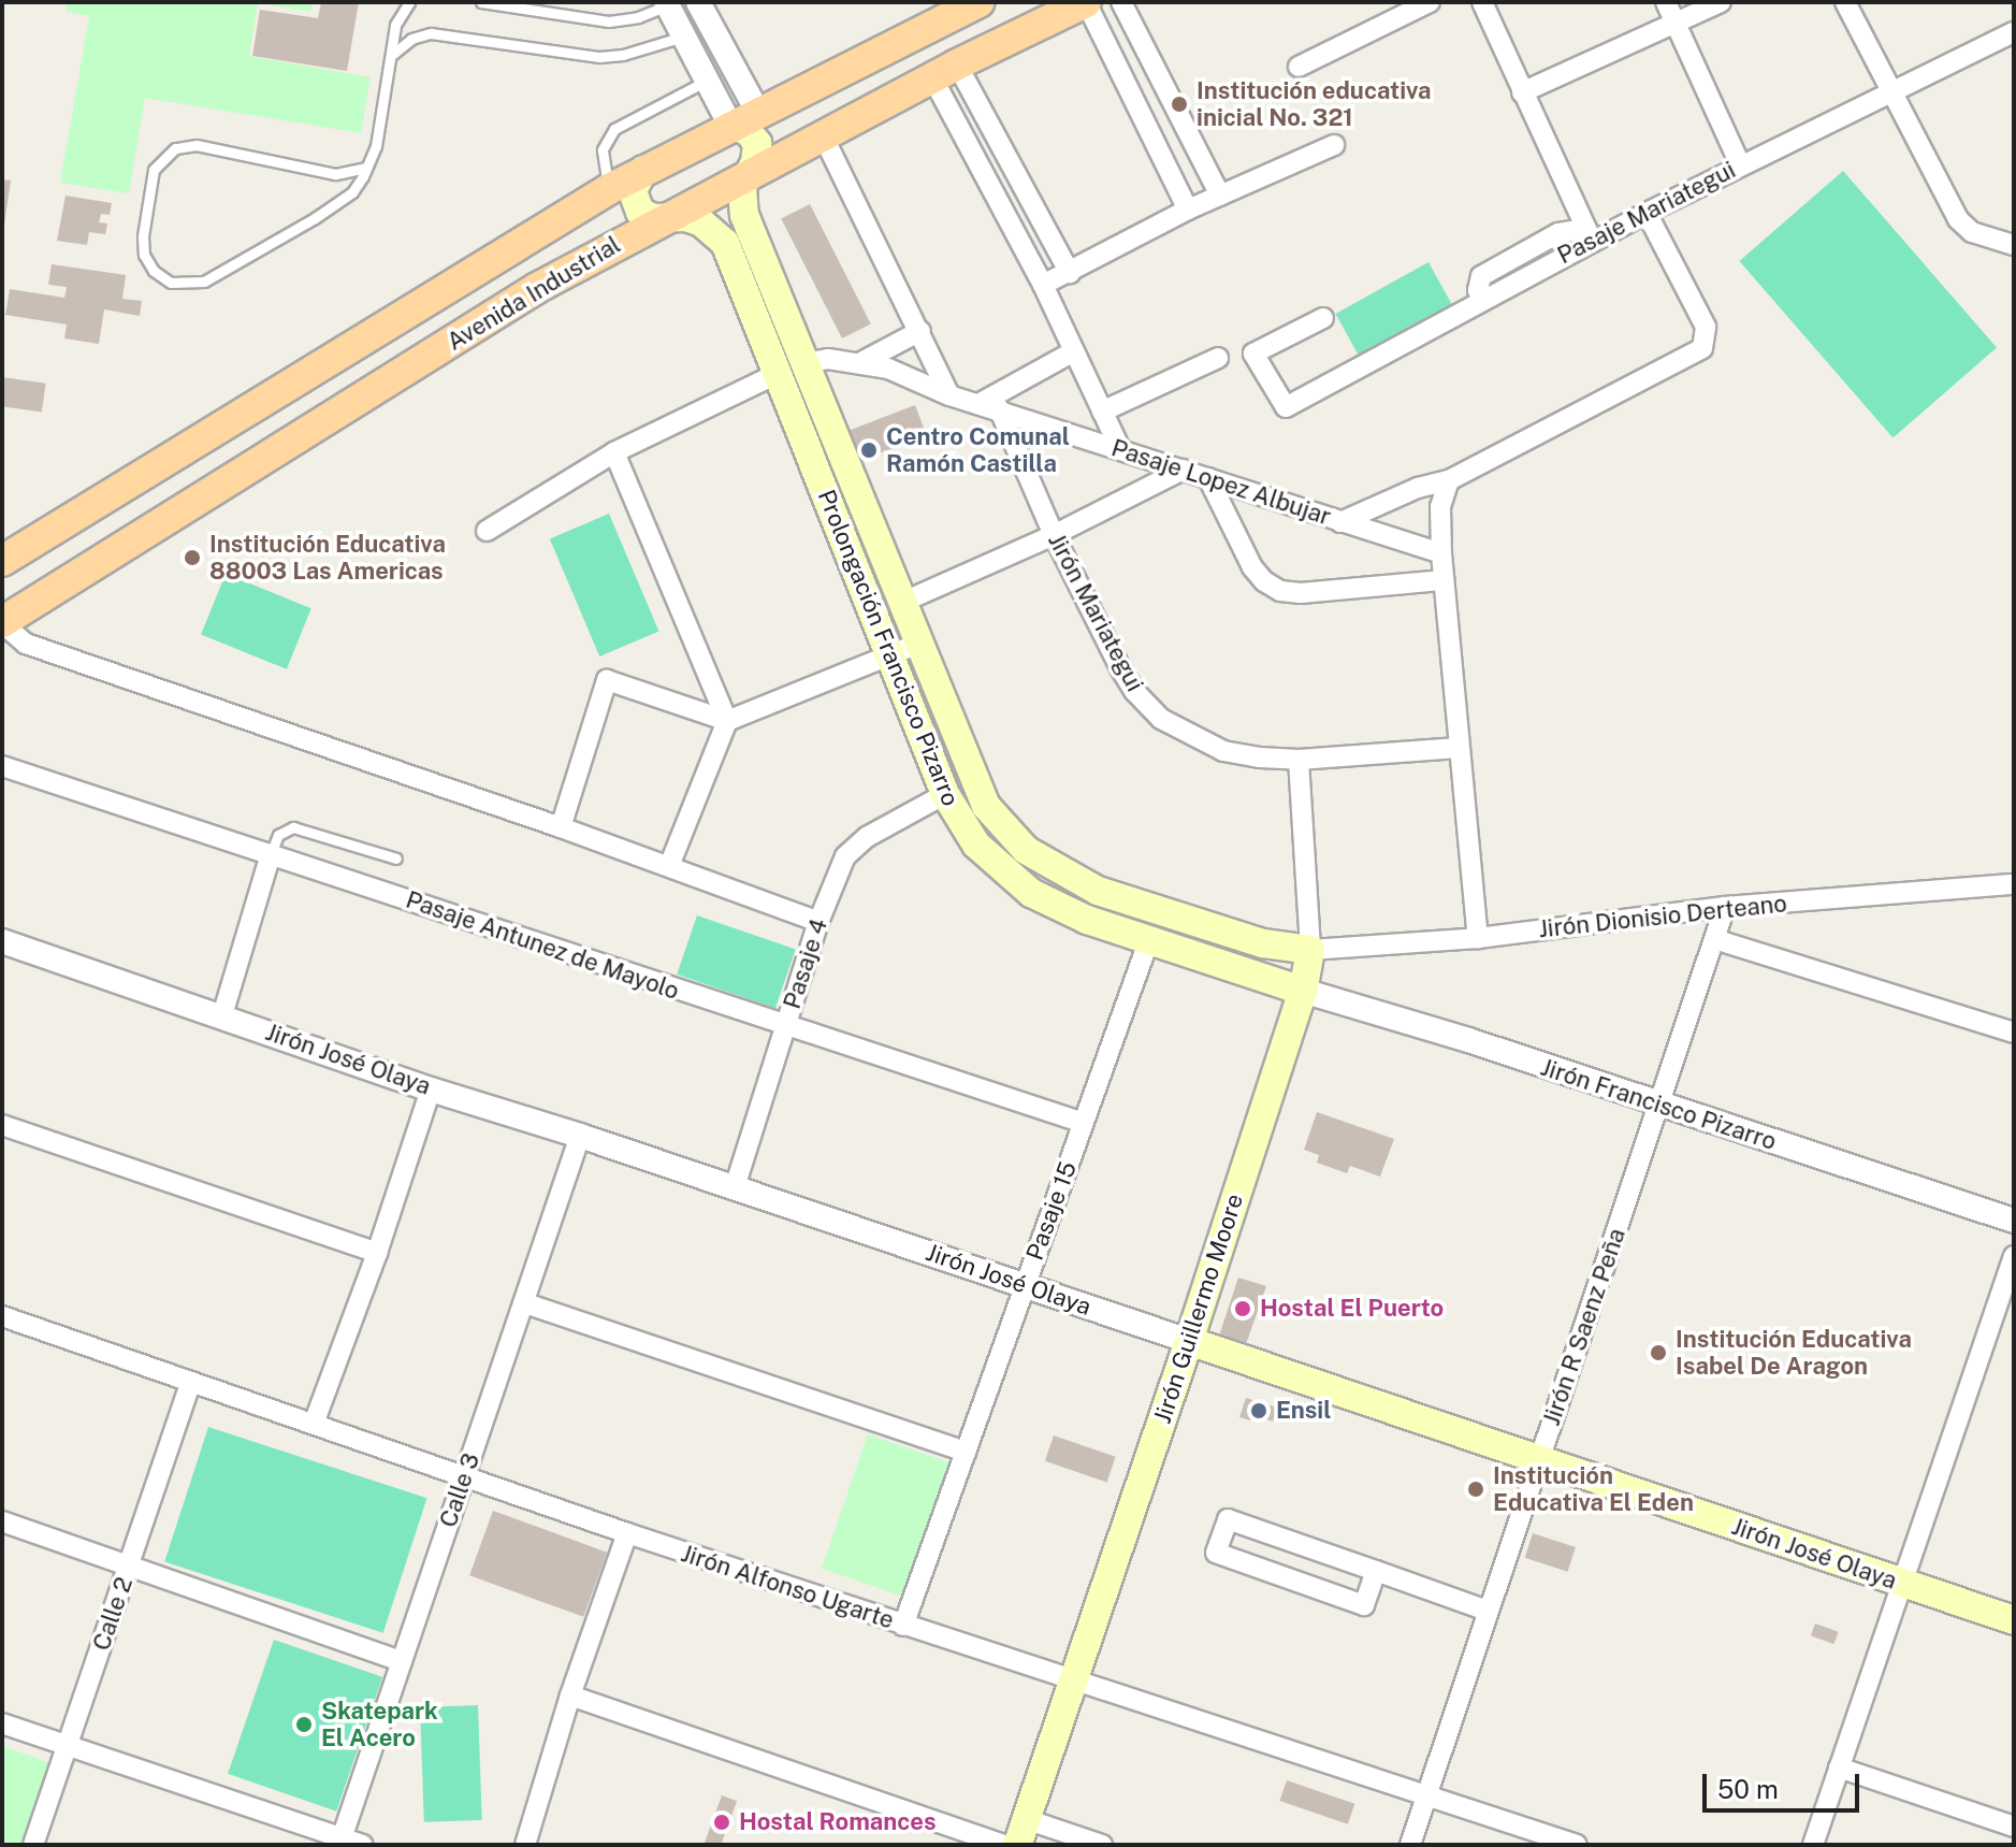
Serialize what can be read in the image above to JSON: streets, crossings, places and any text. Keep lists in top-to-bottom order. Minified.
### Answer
{"streets":{"main road":["Avenida Industrial","Prolongación Francisco Pizarro","Jirón José Olaya","Jirón Guillermo Moore"],"street":["Pasaje Mariategui","Pasaje Lopez Albujar","Jirón Mariategui","Jirón Dionisio Derteano","Pasaje Antunez de Mayolo","Pasaje 4","Jirón Francisco Pizarro","Pasaje 15","Jirón R Saenz Peña","Calle 3","Jirón Alfonso Ugarte","Calle 2"]},"crossings":[["Avenida Industrial","Prolongación Francisco Pizarro"],["Pasaje Lopez Albujar","Jirón Mariategui"],["Pasaje Lopez Albujar","Prolongación Francisco Pizarro"],["Jirón Mariategui","Jirón Guillermo Moore"],["Prolongación Francisco Pizarro","Jirón Dionisio Derteano"],["Prolongación Francisco Pizarro","Pasaje 4"],["Prolongación Francisco Pizarro","Jirón Francisco Pizarro"],["Prolongación Francisco Pizarro","Pasaje 15"],["Prolongación Francisco Pizarro","Jirón Guillermo Moore"],["Jirón Dionisio Derteano","Jirón Guillermo Moore"],["Jirón Dionisio Derteano","Jirón R Saenz Peña"],["Pasaje Antunez de Mayolo","Pasaje 4"],["Pasaje Antunez de Mayolo","Pasaje 15"],["Pasaje 4","Jirón José Olaya"],["Jirón José Olaya","Pasaje 15"],["Jirón José Olaya","Jirón Guillermo Moore"],["Jirón José Olaya","Jirón R Saenz Peña"],["Jirón José Olaya","Calle 3"],["Jirón Francisco Pizarro","Jirón Guillermo Moore"],["Jirón Francisco Pizarro","Jirón R Saenz Peña"],["Pasaje 15","Jirón Alfonso Ugarte"],["Jirón Guillermo Moore","Jirón Alfonso Ugarte"],["Jirón R Saenz Peña","Jirón Alfonso Ugarte"],["Calle 3","Jirón Alfonso Ugarte"],["Jirón Alfonso Ugarte","Calle 2"]],"places":["Institución educativa inicial No. 321","Centro Comunal Ramón Castilla","Institución Educativa 88003 Las Americas","Hostal El Puerto","Institución Educativa Isabel De Aragon","Ensil","Institución Educativa El Eden","Skatepark El Acero","Hostal Romances"],"scale_bar":"50 m"}
